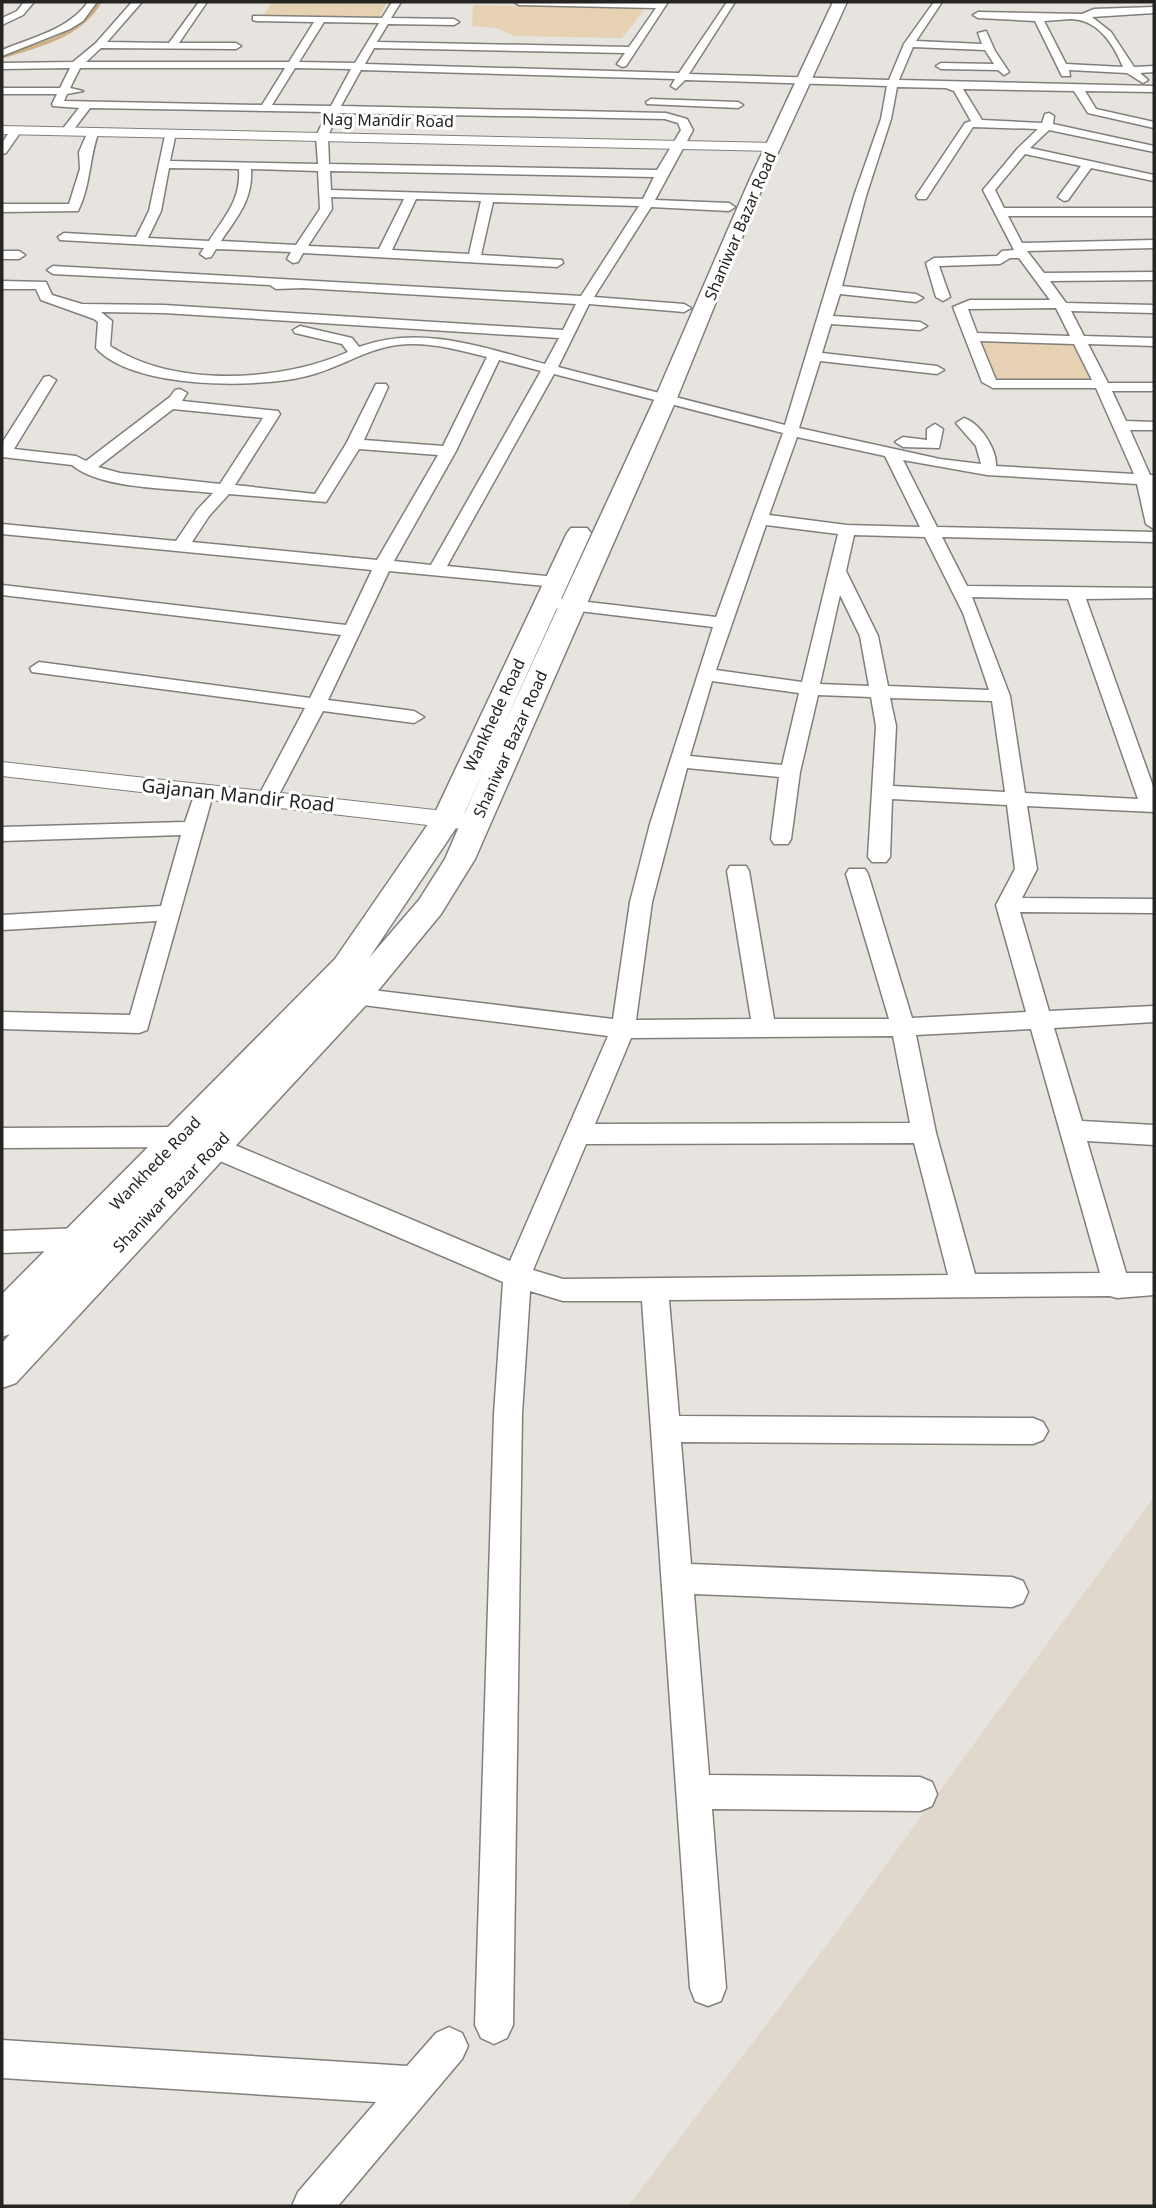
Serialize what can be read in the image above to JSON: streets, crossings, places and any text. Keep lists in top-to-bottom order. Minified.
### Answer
{"streets":{"main road":["Shaniwar Bazar Road","Wankhede Road"],"street":["Nag Mandir Road","Gajanan Mandir Road"]},"crossings":[["Nag Mandir Road","Shaniwar Bazar Road"],["Shaniwar Bazar Road","Wankhede Road"],["Shaniwar Bazar Road","Gajanan Mandir Road"],["Wankhede Road","Gajanan Mandir Road"]]}
